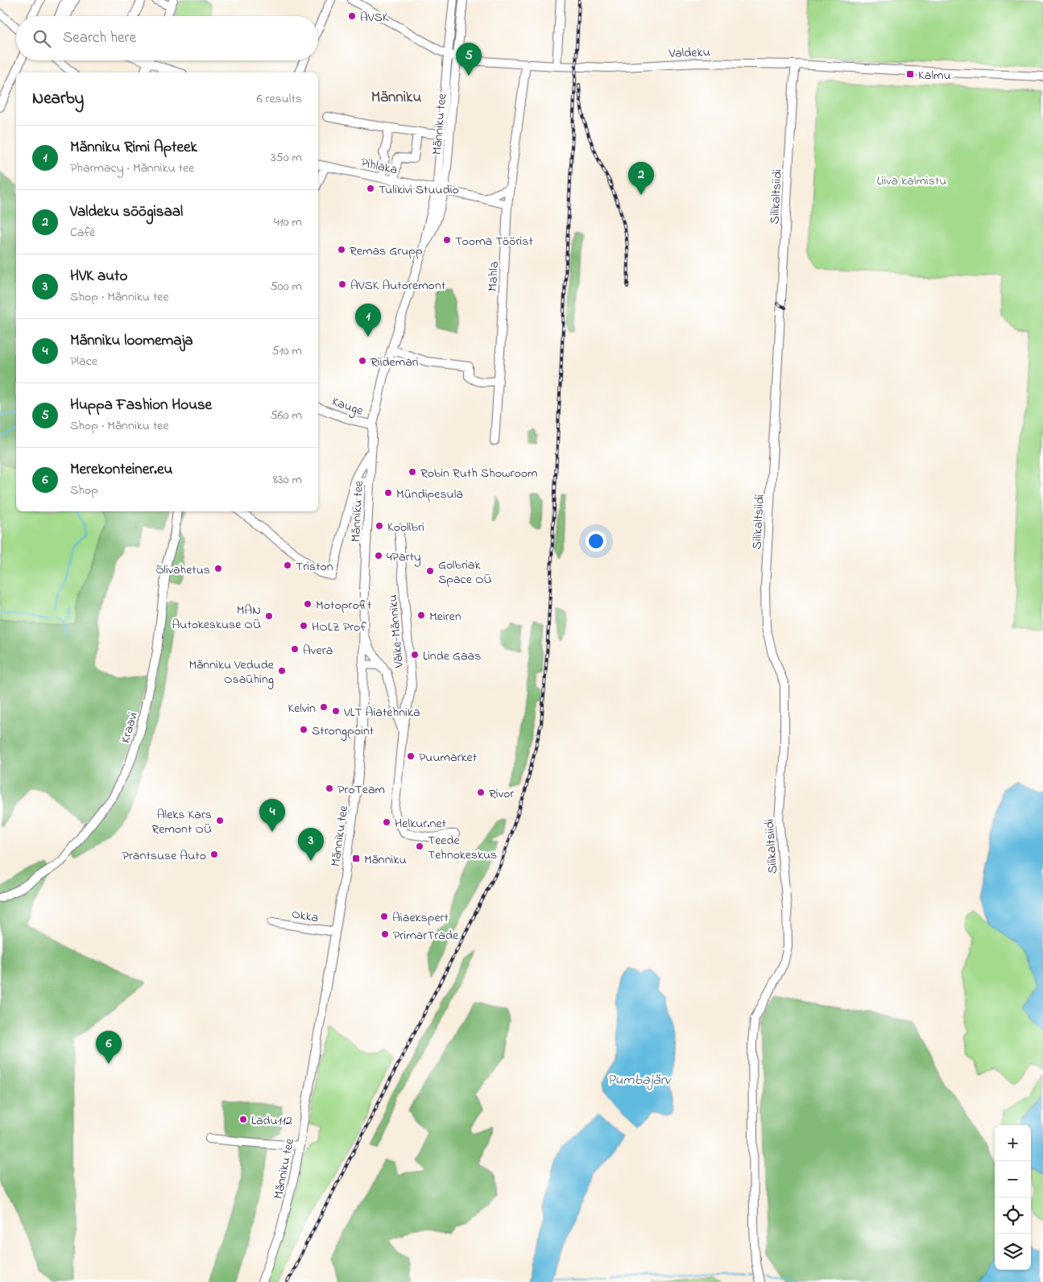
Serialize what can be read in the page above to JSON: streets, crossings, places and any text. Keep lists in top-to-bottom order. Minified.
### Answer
{"streets":{"street":["Valdeku","Männiku tee","Pihlaka","Silikaltsiidi","Mahla","Kauge","Väike-Männiku","Kraavi","Okka"]},"crossings":[["Valdeku","Männiku tee"],["Valdeku","Silikaltsiidi"],["Valdeku","Mahla"],["Männiku tee","Pihlaka"],["Männiku tee","Kauge"],["Männiku tee","Väike-Männiku"],["Männiku tee","Okka"],["Pihlaka","Mahla"]],"districts":["Männiku"],"water":["Pumbajärv"],"parks":["Liiva kalmistu"],"places":{"other":["AVSK","Tulikivi Stuudio","Tooma Töörist","Remas Grupp","AVSK Autoremont","Riidemari","Robin Ruth Showroom","Mündipesula","Koolibri","4Party","Triston","Õlivahetus","Golbriak Space OÜ","Motoprofit","Meiren","MAN Autokeskuse OÜ","HOLZ Prof","Avera","Linde Gaas","Männiku Vedude Osaühing","Kelvin","VLT Aiatehnika","Strongpoint","Puumarket","ProTeam","Rivor","Aleks Kars Remont OÜ","Helkur.net","Teede Tehnokeskus","Prantsuse Auto","Aiaekspert","PrimarTrade","Ladu112"],"transit":["Kalmu","Männiku"]},"page":{"search":"Search here","pins":["5","2","1","4","3","6"],"heading":["Nearby","6 results"],"list":[{"mark":"1","name":"Männiku Rimi Apteek","note":"Pharmacy · Männiku tee","value":"350 m"},{"mark":"2","name":"Valdeku söögisaal","note":"Café","value":"410 m"},{"mark":"3","name":"HVK auto","note":"Shop · Männiku tee","value":"500 m"},{"mark":"4","name":"Männiku loomemaja","note":"Place","value":"510 m"},{"mark":"5","name":"Huppa Fashion House","note":"Shop · Männiku tee","value":"560 m"},{"mark":"6","name":"Merekonteiner.eu","note":"Shop","value":"830 m"}],"map_buttons":["+","−"]}}
